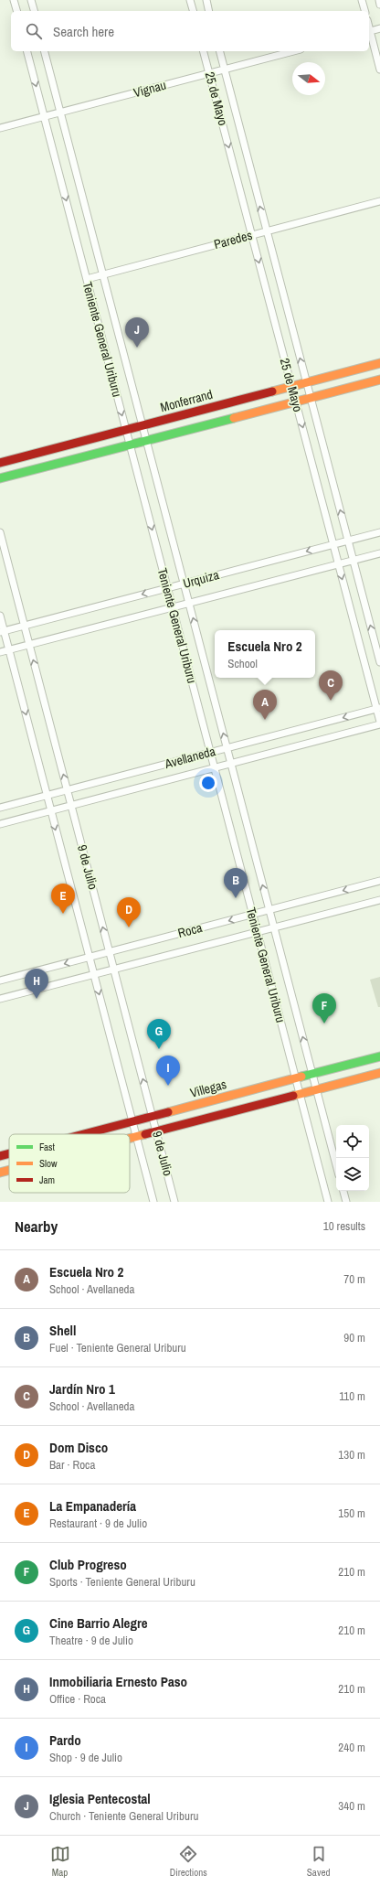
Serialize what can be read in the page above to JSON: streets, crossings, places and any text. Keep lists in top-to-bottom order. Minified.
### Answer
{"streets":{"street":["Vignau","25 de Mayo","Paredes","Teniente General Uriburu","Monferrand","Urquiza","Avellaneda","9 de Julio","Roca","Villegas"]},"crossings":[["Vignau","25 de Mayo"],["Vignau","Teniente General Uriburu"],["25 de Mayo","Paredes"],["25 de Mayo","Monferrand"],["25 de Mayo","Urquiza"],["25 de Mayo","Avellaneda"],["Paredes","Teniente General Uriburu"],["Teniente General Uriburu","Monferrand"],["Teniente General Uriburu","Urquiza"],["Teniente General Uriburu","Avellaneda"],["Teniente General Uriburu","Roca"],["Teniente General Uriburu","Villegas"],["Urquiza","9 de Julio"],["Avellaneda","9 de Julio"],["9 de Julio","Roca"],["9 de Julio","Villegas"]],"legend":["Fast","Slow","Jam"],"north":"right","page":{"search":"Search here","pins":["J","C","A","B","E","D","H","F","G","I"],"popup":["Escuela Nro 2","School"],"heading":["Nearby","10 results"],"list":[{"mark":"A","name":"Escuela Nro 2","note":"School · Avellaneda","value":"70 m"},{"mark":"B","name":"Shell","note":"Fuel · Teniente General Uriburu","value":"90 m"},{"mark":"C","name":"Jardín Nro 1","note":"School · Avellaneda","value":"110 m"},{"mark":"D","name":"Dom Disco","note":"Bar · Roca","value":"130 m"},{"mark":"E","name":"La Empanadería","note":"Restaurant · 9 de Julio","value":"150 m"},{"mark":"F","name":"Club Progreso","note":"Sports · Teniente General Uriburu","value":"210 m"},{"mark":"G","name":"Cine Barrio Alegre","note":"Theatre · 9 de Julio","value":"210 m"},{"mark":"H","name":"Inmobiliaria Ernesto Paso","note":"Office · Roca","value":"210 m"},{"mark":"I","name":"Pardo","note":"Shop · 9 de Julio","value":"240 m"},{"mark":"J","name":"Iglesia Pentecostal","note":"Church · Teniente General Uriburu","value":"340 m"}],"nav":["Map","Directions","Saved"]}}
